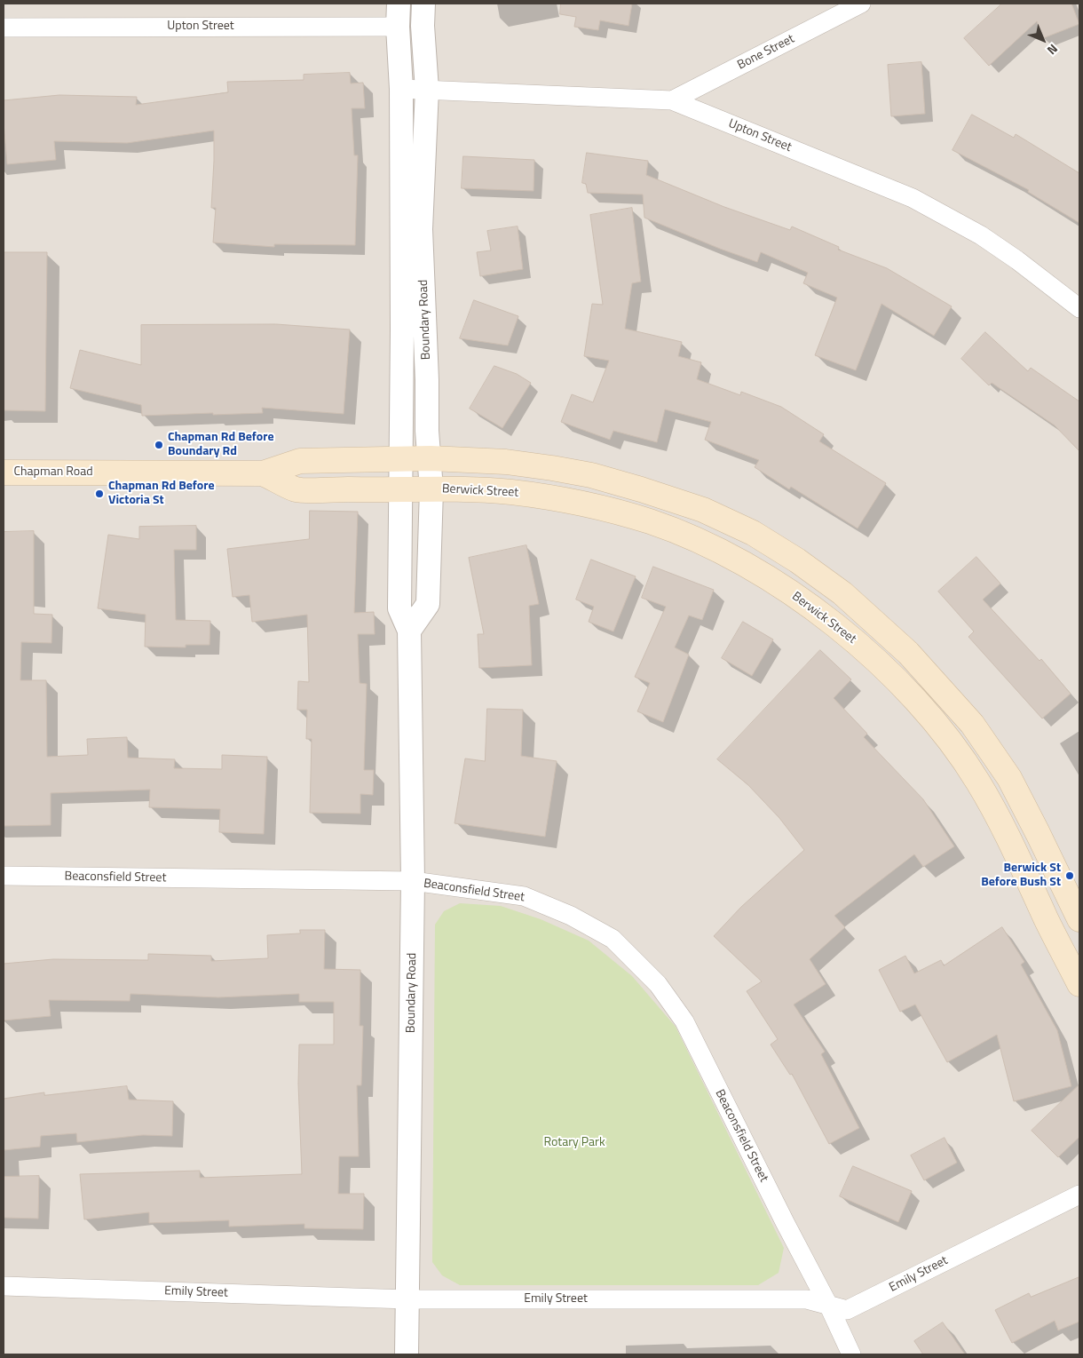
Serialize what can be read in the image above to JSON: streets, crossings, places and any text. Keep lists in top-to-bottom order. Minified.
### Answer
{"streets":{"main road":["Chapman Road","Berwick Street"],"street":["Upton Street","Bone Street","Boundary Road","Beaconsfield Street","Emily Street"]},"crossings":[["Upton Street","Bone Street"],["Upton Street","Boundary Road"],["Boundary Road","Chapman Road"],["Boundary Road","Berwick Street"],["Boundary Road","Beaconsfield Street"],["Boundary Road","Emily Street"],["Chapman Road","Berwick Street"],["Beaconsfield Street","Emily Street"]],"parks":["Rotary Park"],"places":["Chapman Rd Before Boundary Rd","Chapman Rd Before Victoria St","Berwick St Before Bush St"],"north":"bottom right"}
